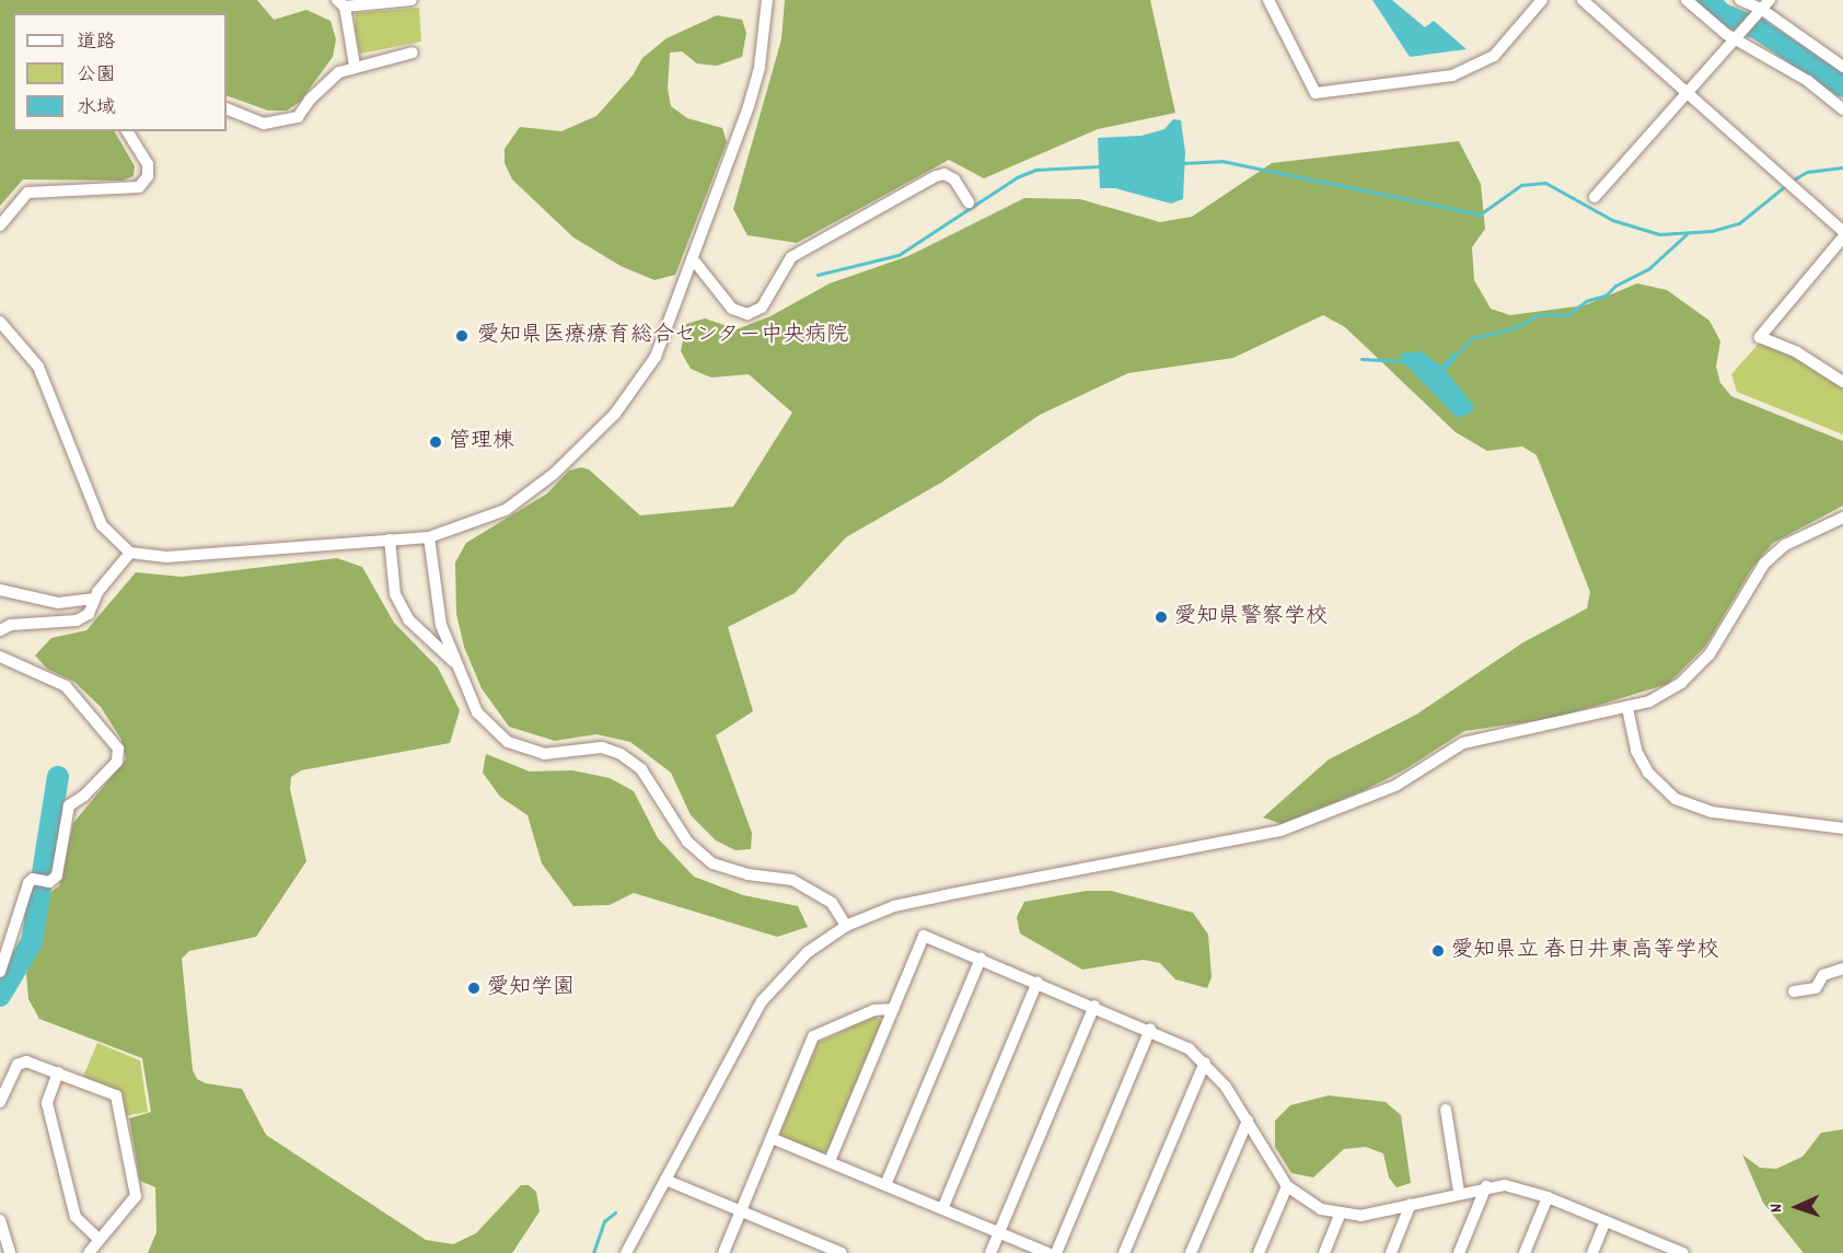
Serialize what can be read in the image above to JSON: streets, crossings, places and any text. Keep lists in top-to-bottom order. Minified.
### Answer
{"places":["愛知県医療療育総合センター中央病院","管理棟","愛知県警察学校","愛知県立 春日井東高等学校","愛知学園"],"legend":["道路","公園","水域"],"north":"left"}
